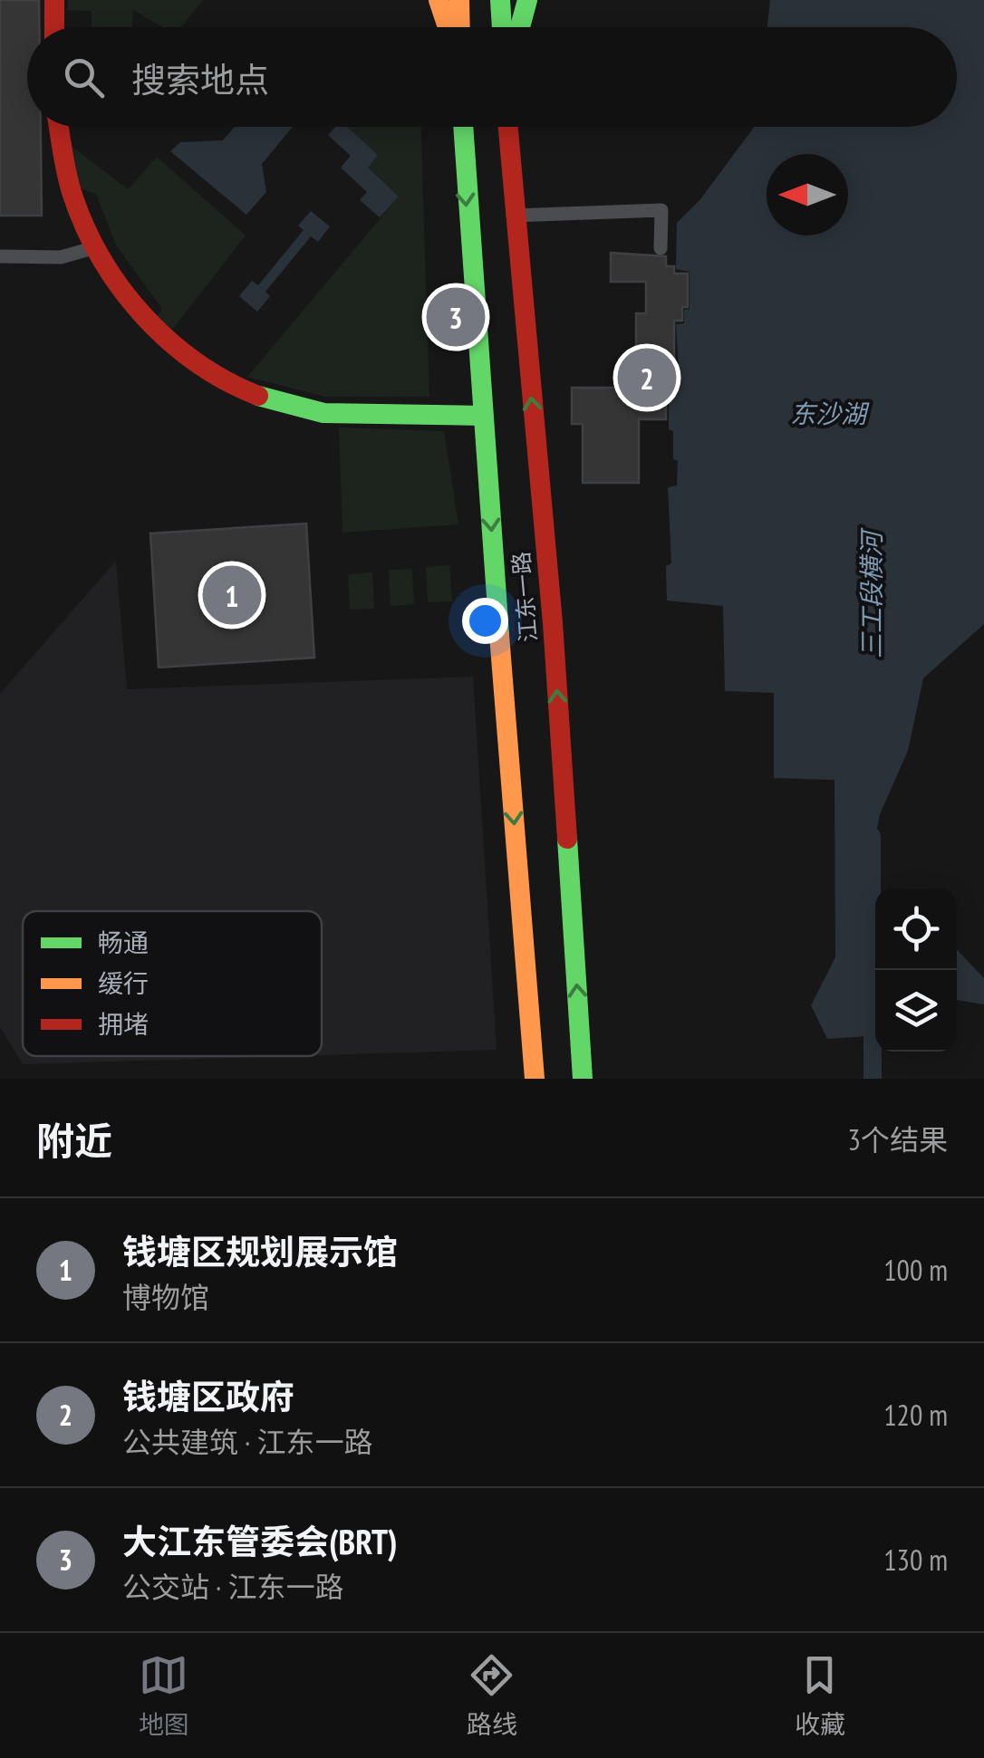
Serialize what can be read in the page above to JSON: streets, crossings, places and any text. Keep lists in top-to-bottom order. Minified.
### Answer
{"streets":{"main road":["江东一路"]},"water":["东沙湖","三工段横河"],"legend":["畅通","缓行","拥堵"],"north":"left","page":{"search":"搜索地点","pins":["3","2","1"],"heading":["附近","3个结果"],"list":[{"mark":"1","name":"钱塘区规划展示馆","note":"博物馆","value":"100 m"},{"mark":"2","name":"钱塘区政府","note":"公共建筑 · 江东一路","value":"120 m"},{"mark":"3","name":"大江东管委会(BRT)","note":"公交站 · 江东一路","value":"130 m"}],"nav":["地图","路线","收藏"]}}
